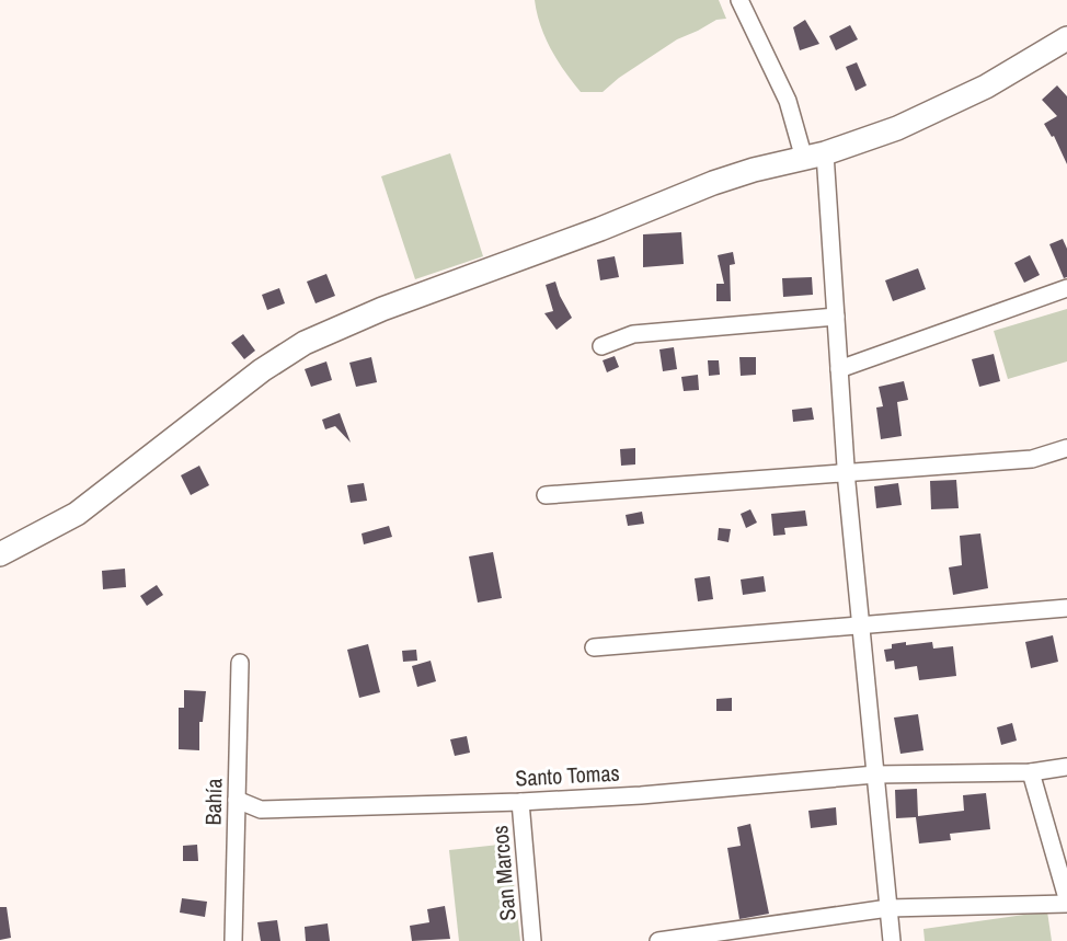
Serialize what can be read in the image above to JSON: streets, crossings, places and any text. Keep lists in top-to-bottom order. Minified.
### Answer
{"streets":{"street":["Santo Tomas","Bahía","San Marcos"]},"crossings":[["Santo Tomas","Bahía"],["Santo Tomas","San Marcos"]]}
